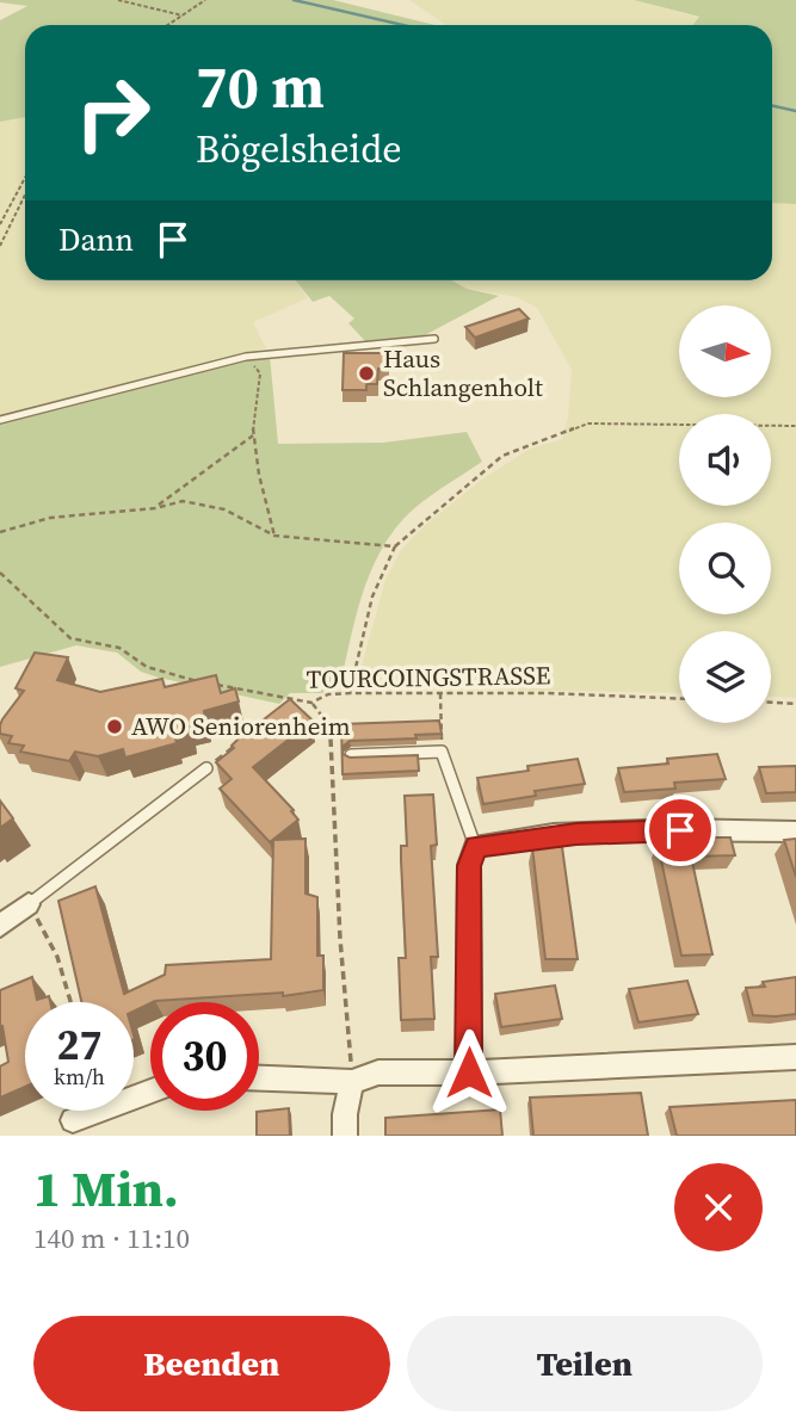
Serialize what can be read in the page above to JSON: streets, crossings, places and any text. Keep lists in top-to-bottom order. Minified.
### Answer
{"streets":{"path":["TOURCOINGSTRASSE"]},"places":["Haus Schlangenholt","AWO Seniorenheim"],"north":"right","page":{"turn":["70 m","Bögelsheide"],"then":"Dann","speed":"27 km/h","limit":"30","heading":["1 Min.","140 m · 11:10"],"buttons":["Beenden","Teilen"]}}
